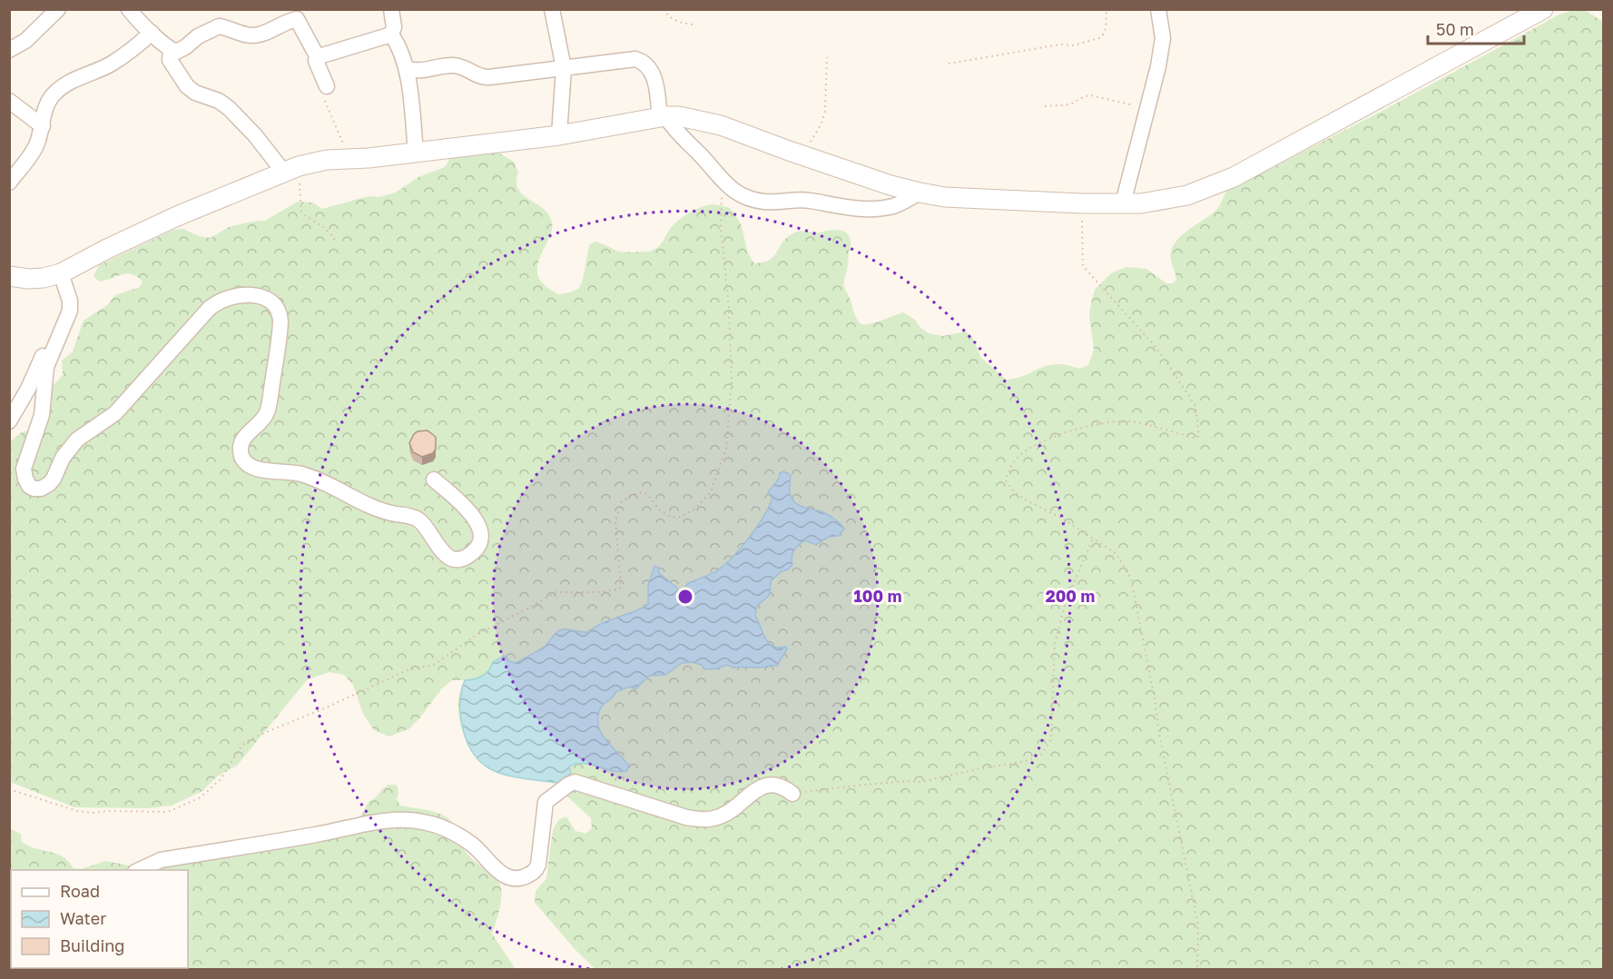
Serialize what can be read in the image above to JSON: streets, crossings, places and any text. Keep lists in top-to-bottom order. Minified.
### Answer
{"legend":["Road","Water","Building"],"scale_bar":"50 m","rings":["100 m","200 m"]}
